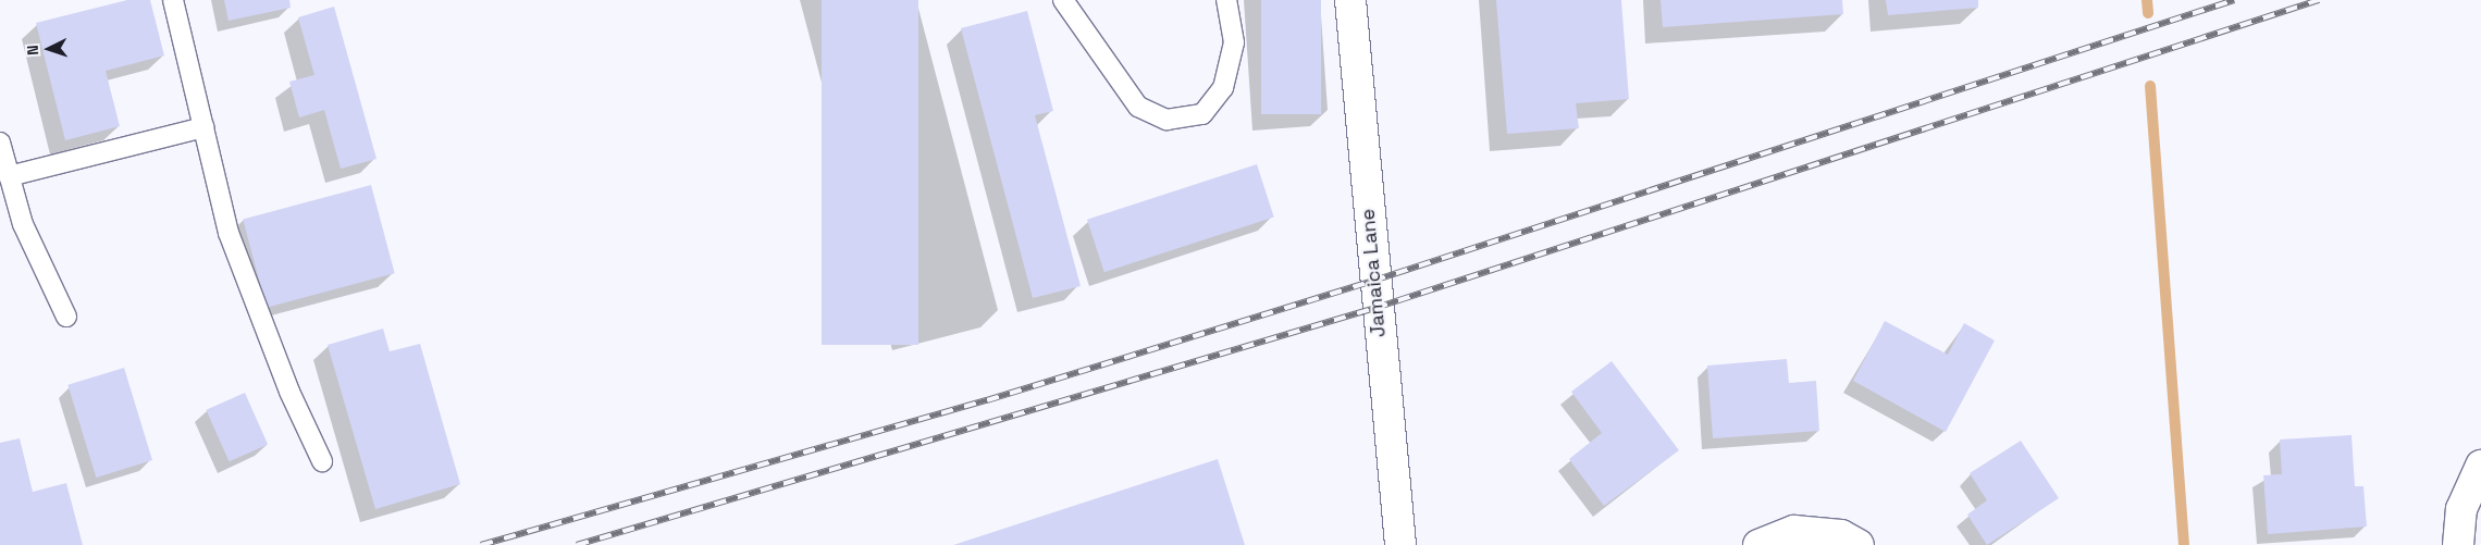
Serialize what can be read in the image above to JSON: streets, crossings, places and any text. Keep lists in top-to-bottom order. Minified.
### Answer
{"streets":{"street":["Jamaica Lane"]},"north":"left"}
